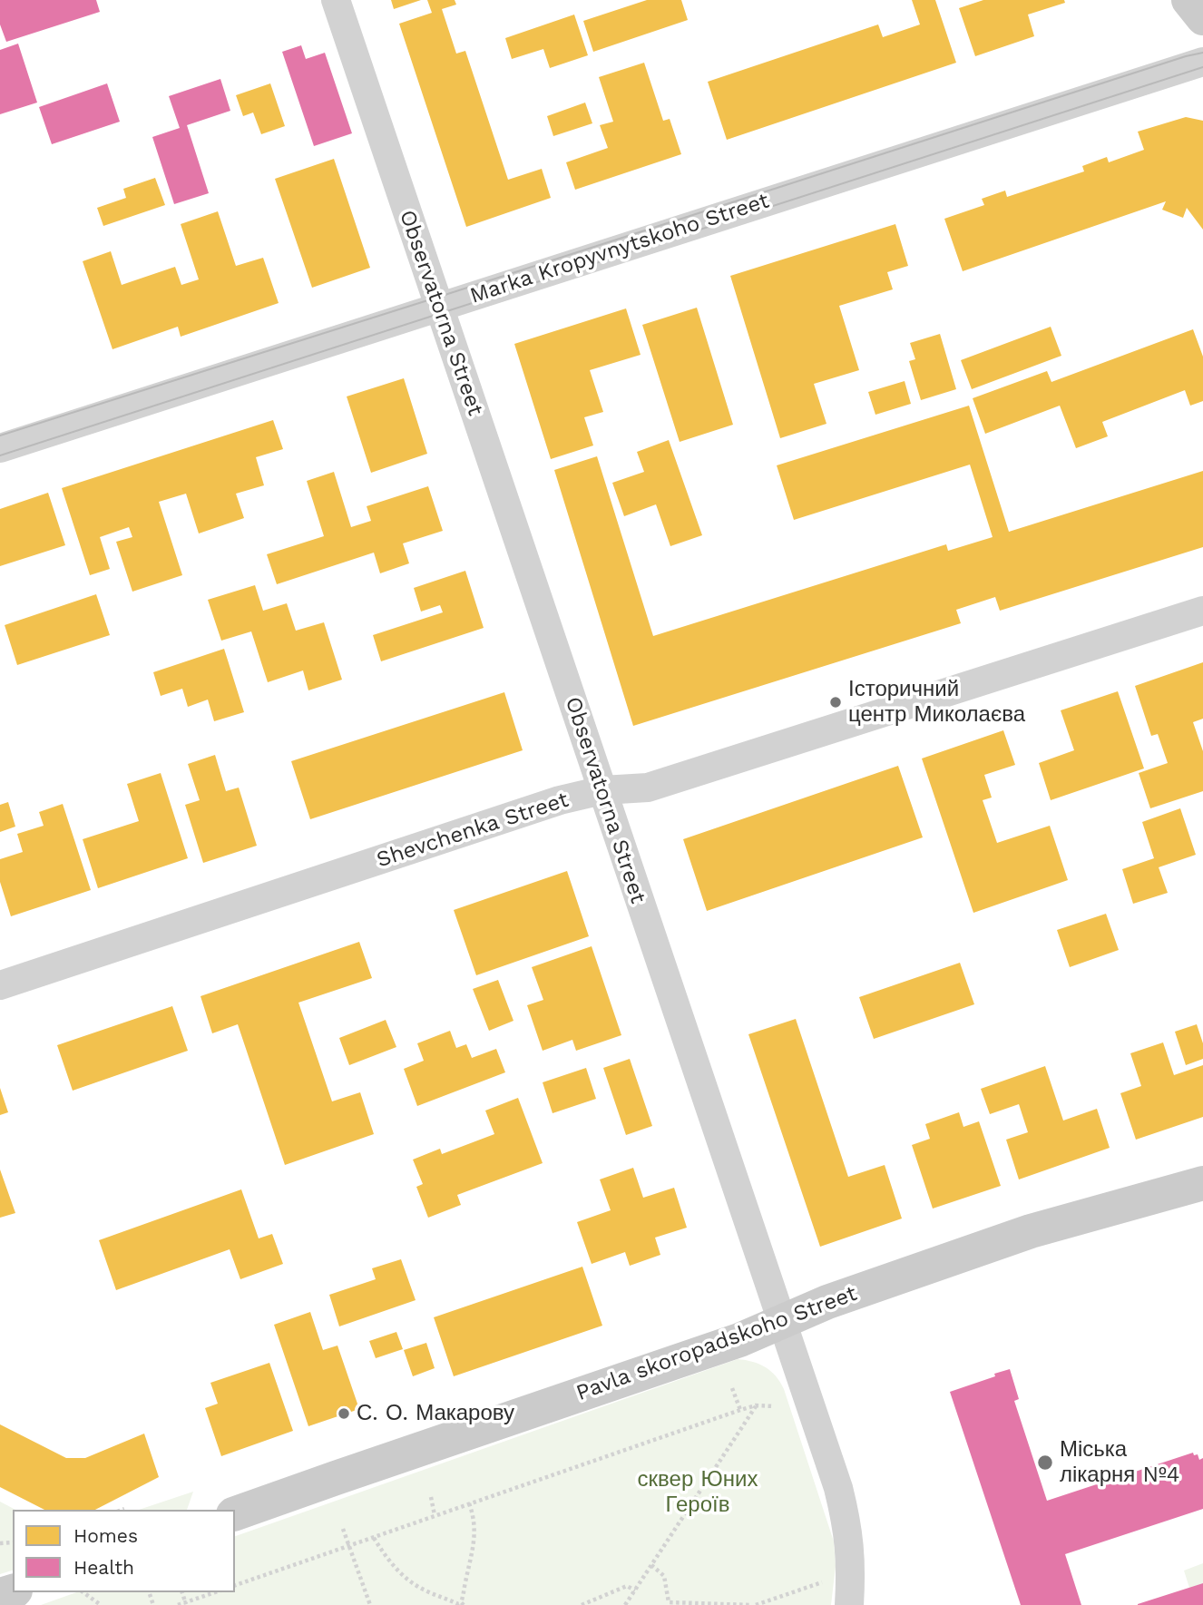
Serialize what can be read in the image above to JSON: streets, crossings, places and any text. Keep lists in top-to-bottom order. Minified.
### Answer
{"streets":{"street":["Marka Kropyvnytskoho Street","Observatorna Street","Shevchenka Street","Pavla skoropadskoho Street"]},"crossings":[["Marka Kropyvnytskoho Street","Observatorna Street"],["Observatorna Street","Shevchenka Street"],["Observatorna Street","Pavla skoropadskoho Street"]],"parks":["сквер Юних Героїв"],"places":["Історичний центр Миколаєва","С. О. Макарову","Міська лікарня №4"],"legend":["Homes","Health"]}
